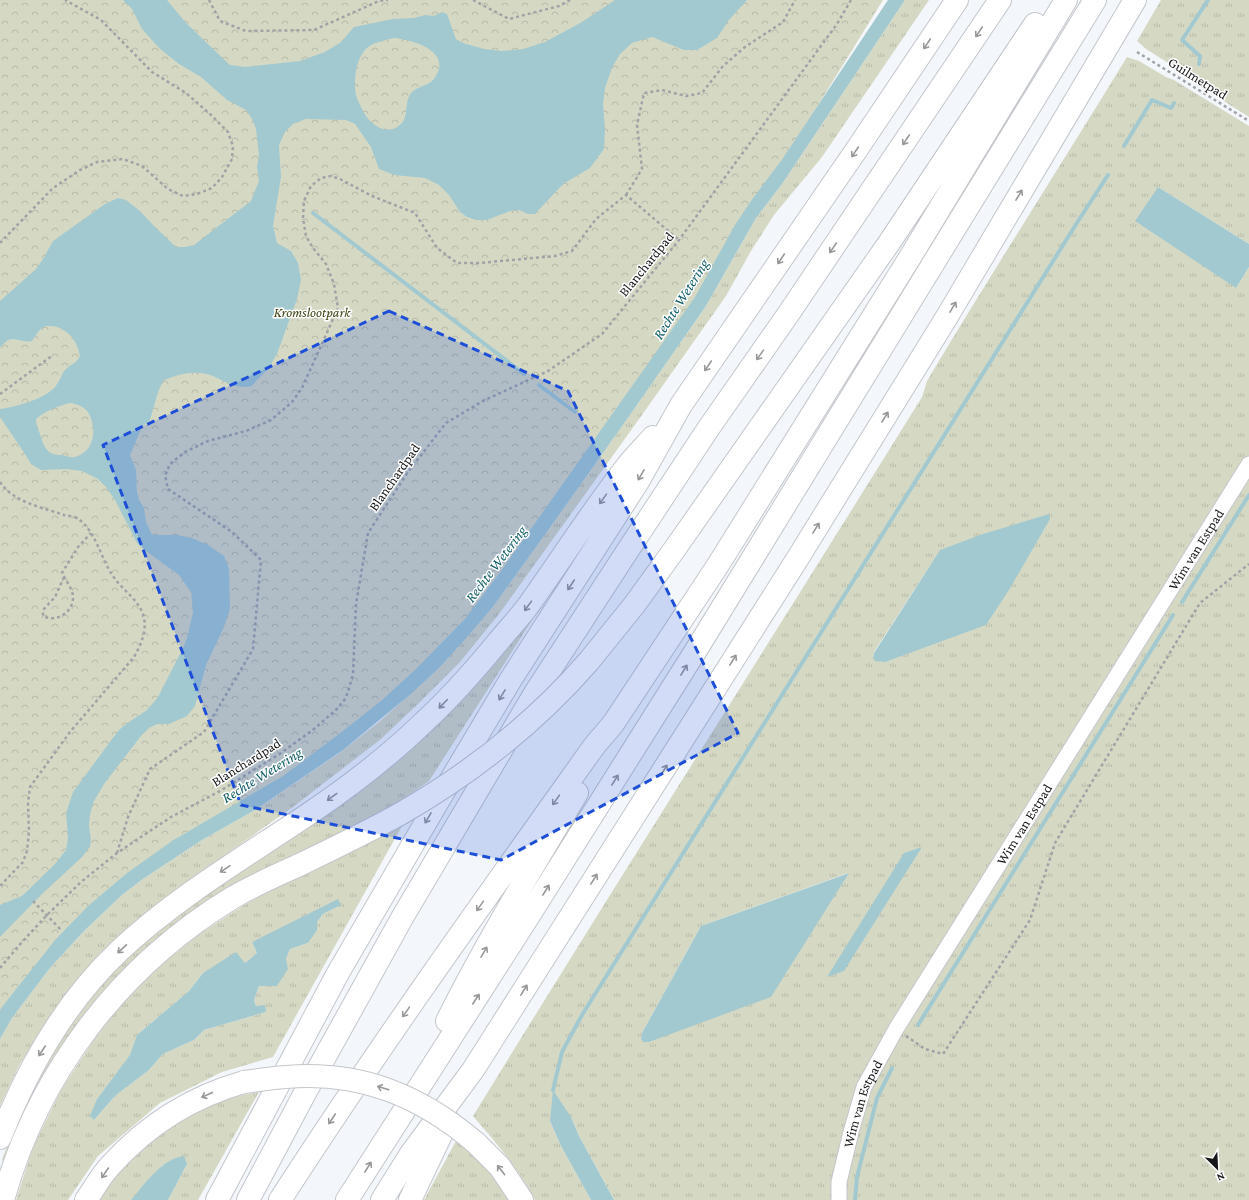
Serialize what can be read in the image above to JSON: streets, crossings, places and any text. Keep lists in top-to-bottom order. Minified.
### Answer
{"streets":{"street":["Wim van Estpad"],"path":["Guilmetpad","Blanchardpad"]},"water":["Rechte Wetering"],"parks":["Kromslootpark"],"north":"bottom right"}
